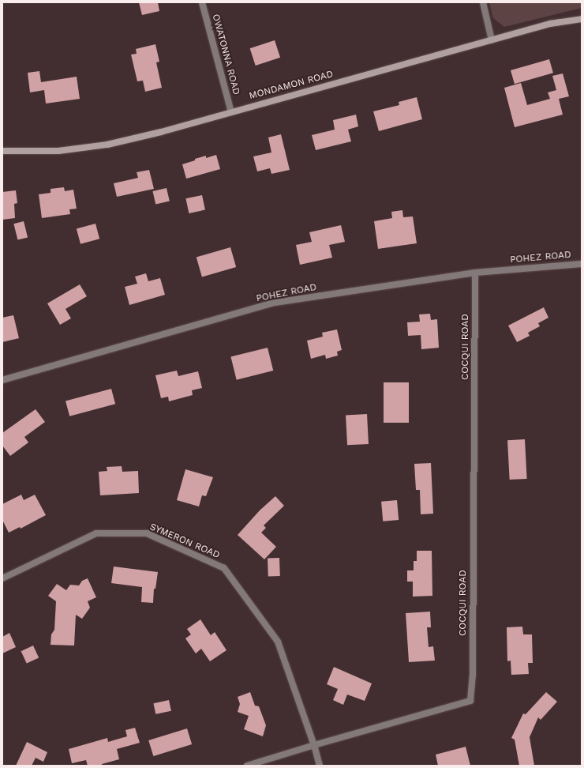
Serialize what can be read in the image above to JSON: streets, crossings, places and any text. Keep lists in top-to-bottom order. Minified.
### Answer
{"streets":{"street":["OWATONNA ROAD","MONDAMON ROAD","POHEZ ROAD","COCQUI ROAD","SYMERON ROAD"]},"crossings":[["OWATONNA ROAD","MONDAMON ROAD"],["POHEZ ROAD","COCQUI ROAD"],["COCQUI ROAD","SYMERON ROAD"]]}
